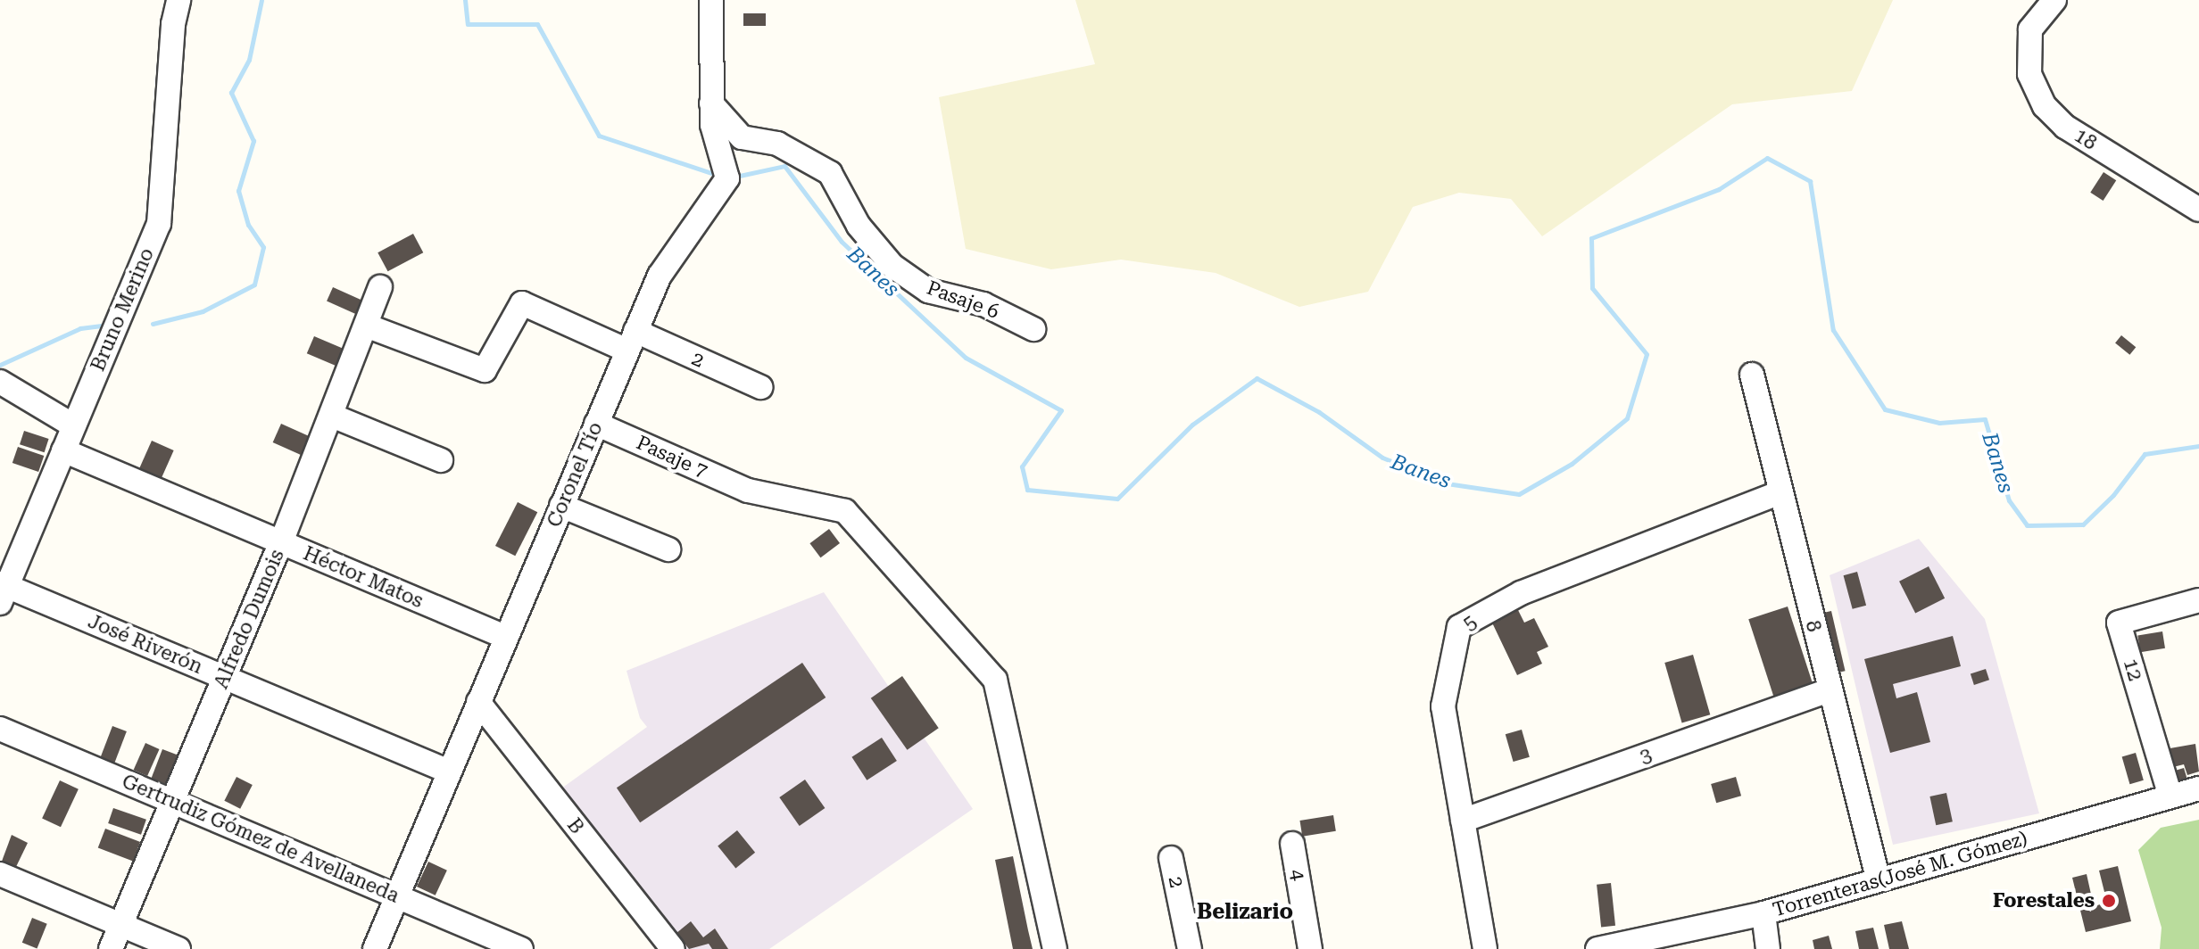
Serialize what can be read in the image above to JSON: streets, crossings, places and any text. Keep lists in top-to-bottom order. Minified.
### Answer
{"streets":{"street":["18","Pasaje 6","Bruno Merino","2","Pasaje 7","Coronel Tío","Héctor Matos","Alfredo Dumois","5","8","José Riverón","12","3","B","Gertrudiz Gómez de Avellaneda","Torrenteras(José M. Gómez)","4"]},"crossings":[["Pasaje 6","Coronel Tío"],["Bruno Merino","Héctor Matos"],["Bruno Merino","José Riverón"],["2","Coronel Tío"],["2","Alfredo Dumois"],["Pasaje 7","Coronel Tío"],["Coronel Tío","Héctor Matos"],["Coronel Tío","José Riverón"],["Coronel Tío","B"],["Coronel Tío","Gertrudiz Gómez de Avellaneda"],["Héctor Matos","Alfredo Dumois"],["Alfredo Dumois","José Riverón"],["Alfredo Dumois","Gertrudiz Gómez de Avellaneda"],["5","8"],["5","3"],["8","3"],["8","Torrenteras(José M. Gómez)"],["12","Torrenteras(José M. Gómez)"]],"districts":["Belizario"],"water":["Banes"],"places":["Forestales"]}
